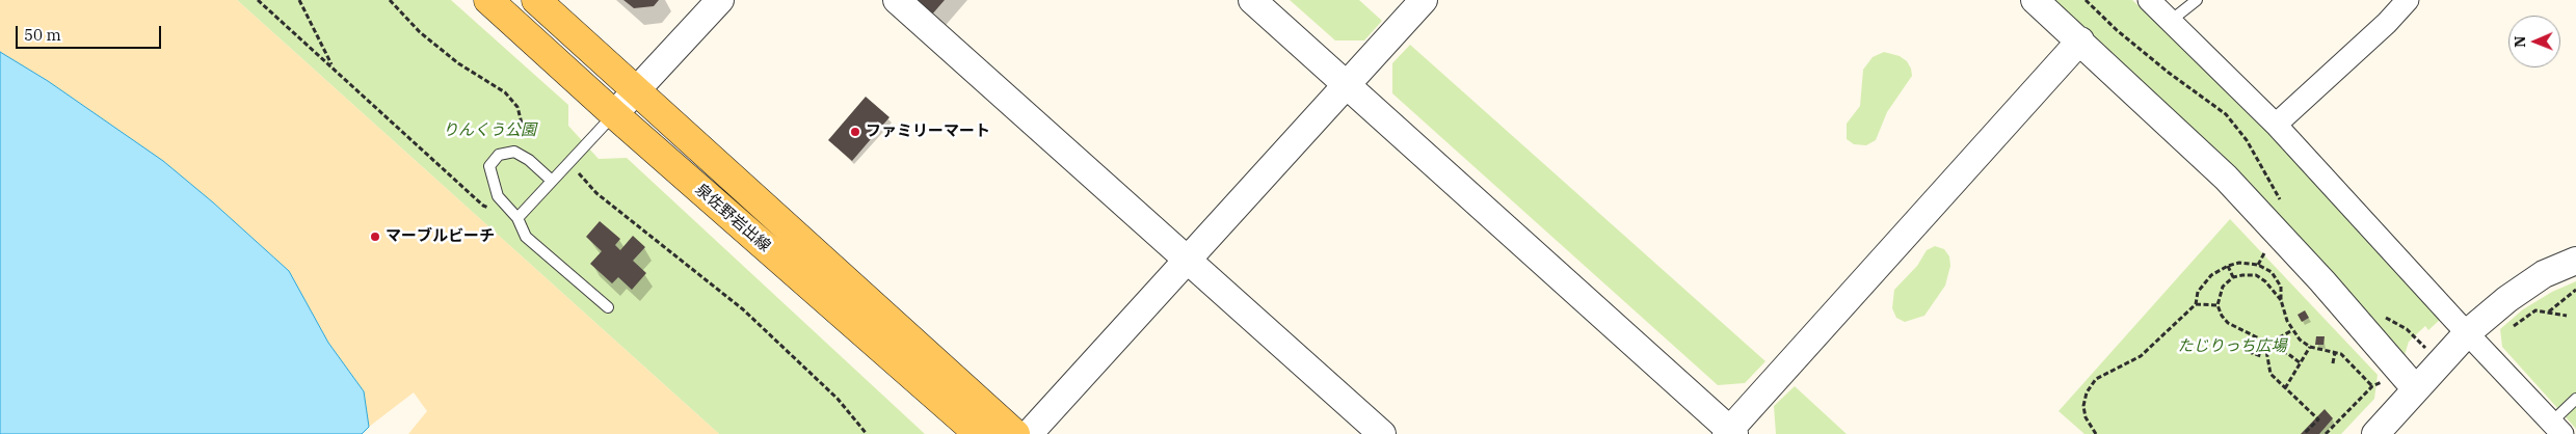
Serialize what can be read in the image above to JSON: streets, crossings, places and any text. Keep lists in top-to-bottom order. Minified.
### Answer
{"streets":{"main road":["泉佐野岩出線"]},"parks":["りんくう公園","たじりっち広場"],"places":["ファミリーマート","マーブルビーチ"],"scale_bar":"50 m","north":"left"}
